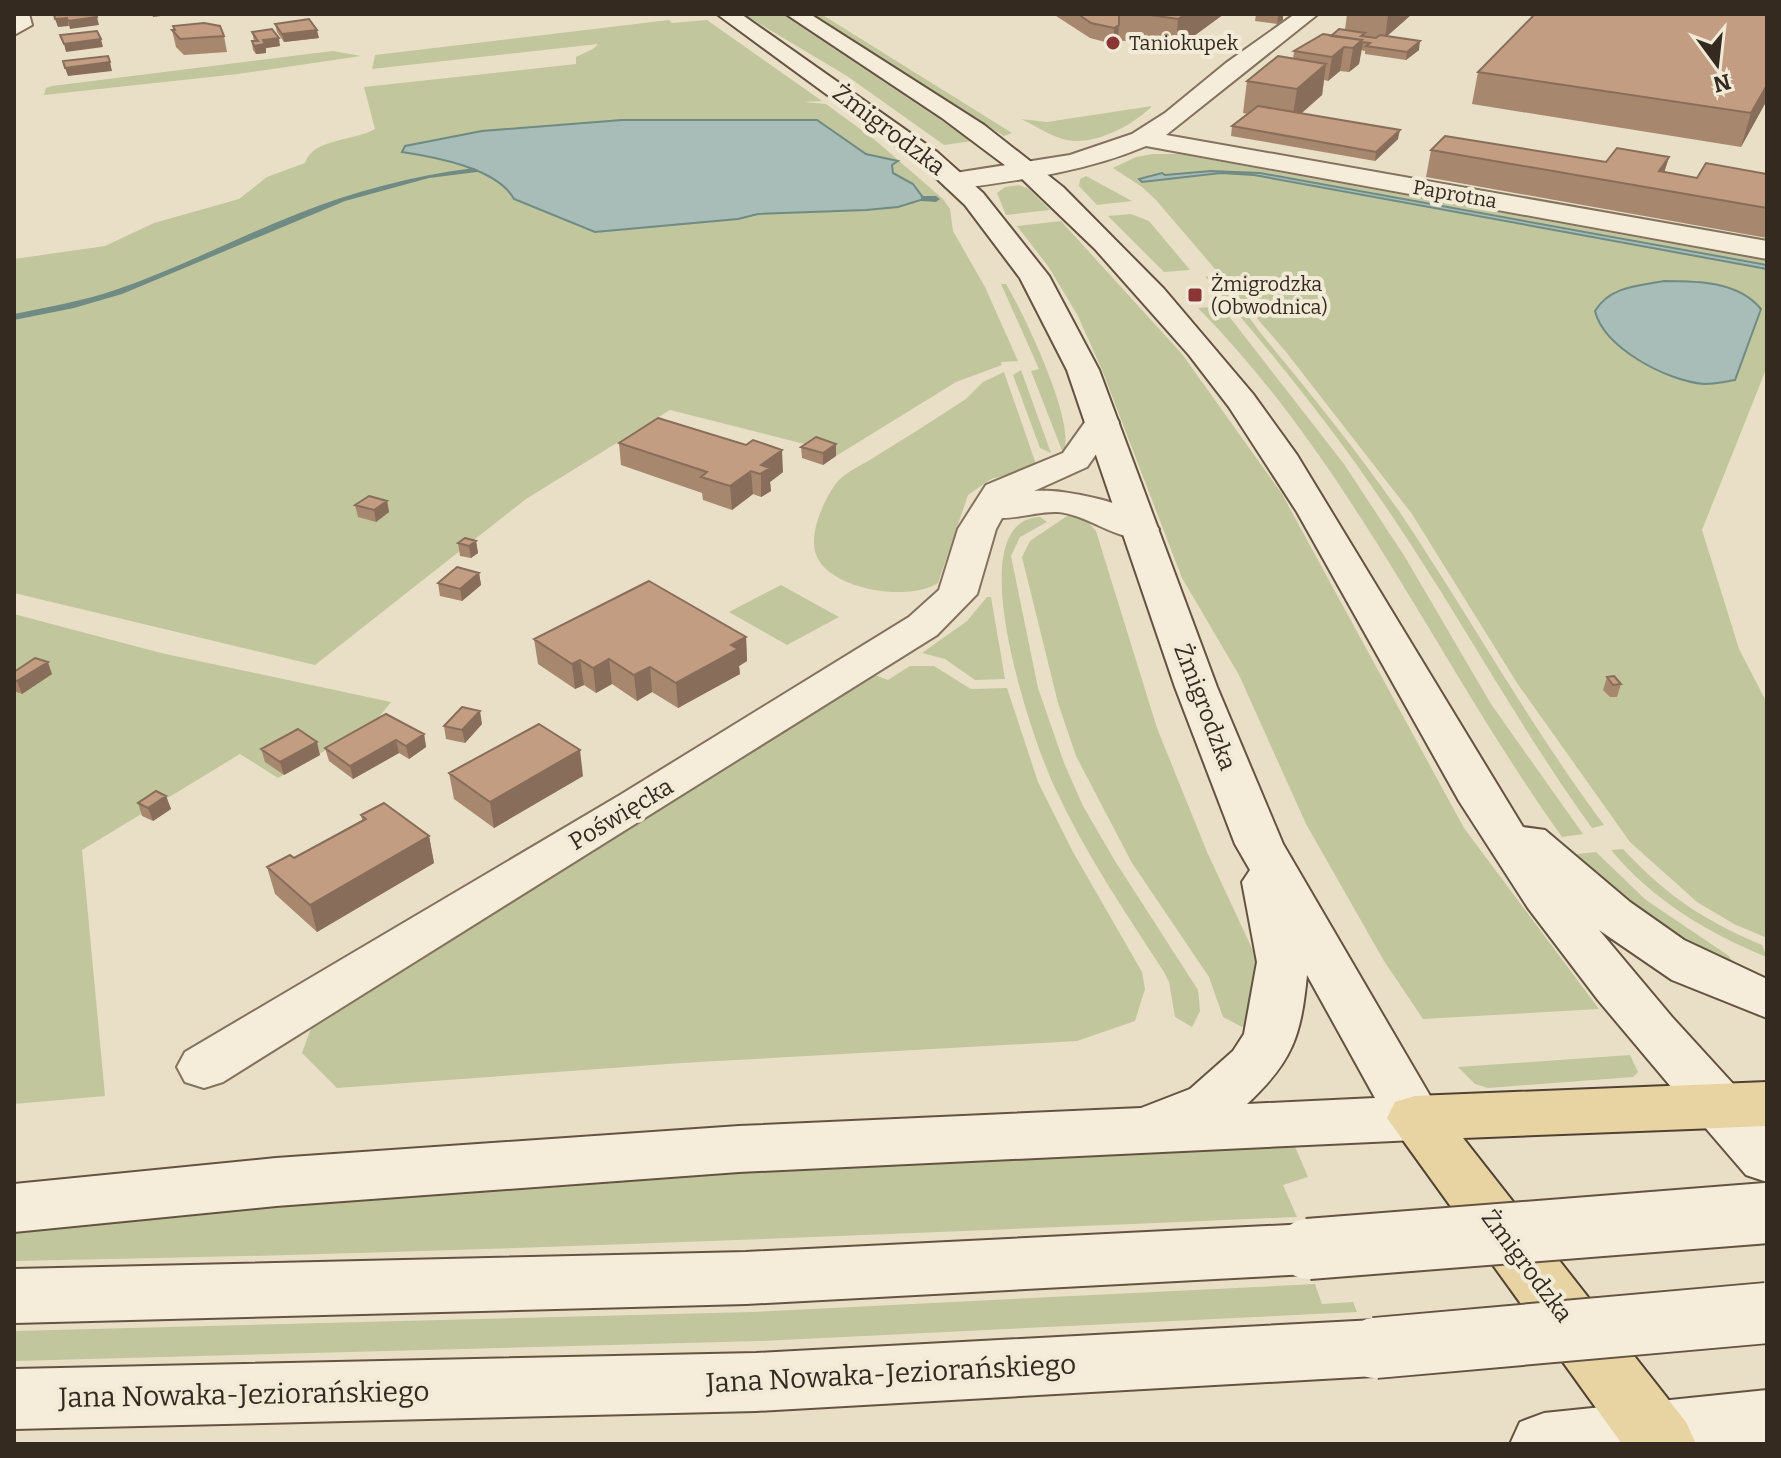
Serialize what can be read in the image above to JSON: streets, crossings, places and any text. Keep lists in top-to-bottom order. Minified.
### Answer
{"streets":{"main road":["Żmigrodzka"],"street":["Paprotna","Poświęcka","Jana Nowaka-Jeziorańskiego"]},"crossings":[["Żmigrodzka","Paprotna"],["Żmigrodzka","Poświęcka"]],"places":{"other":["Taniokupek"],"transit":["Żmigrodzka (Obwodnica)"]},"north":"bottom"}
